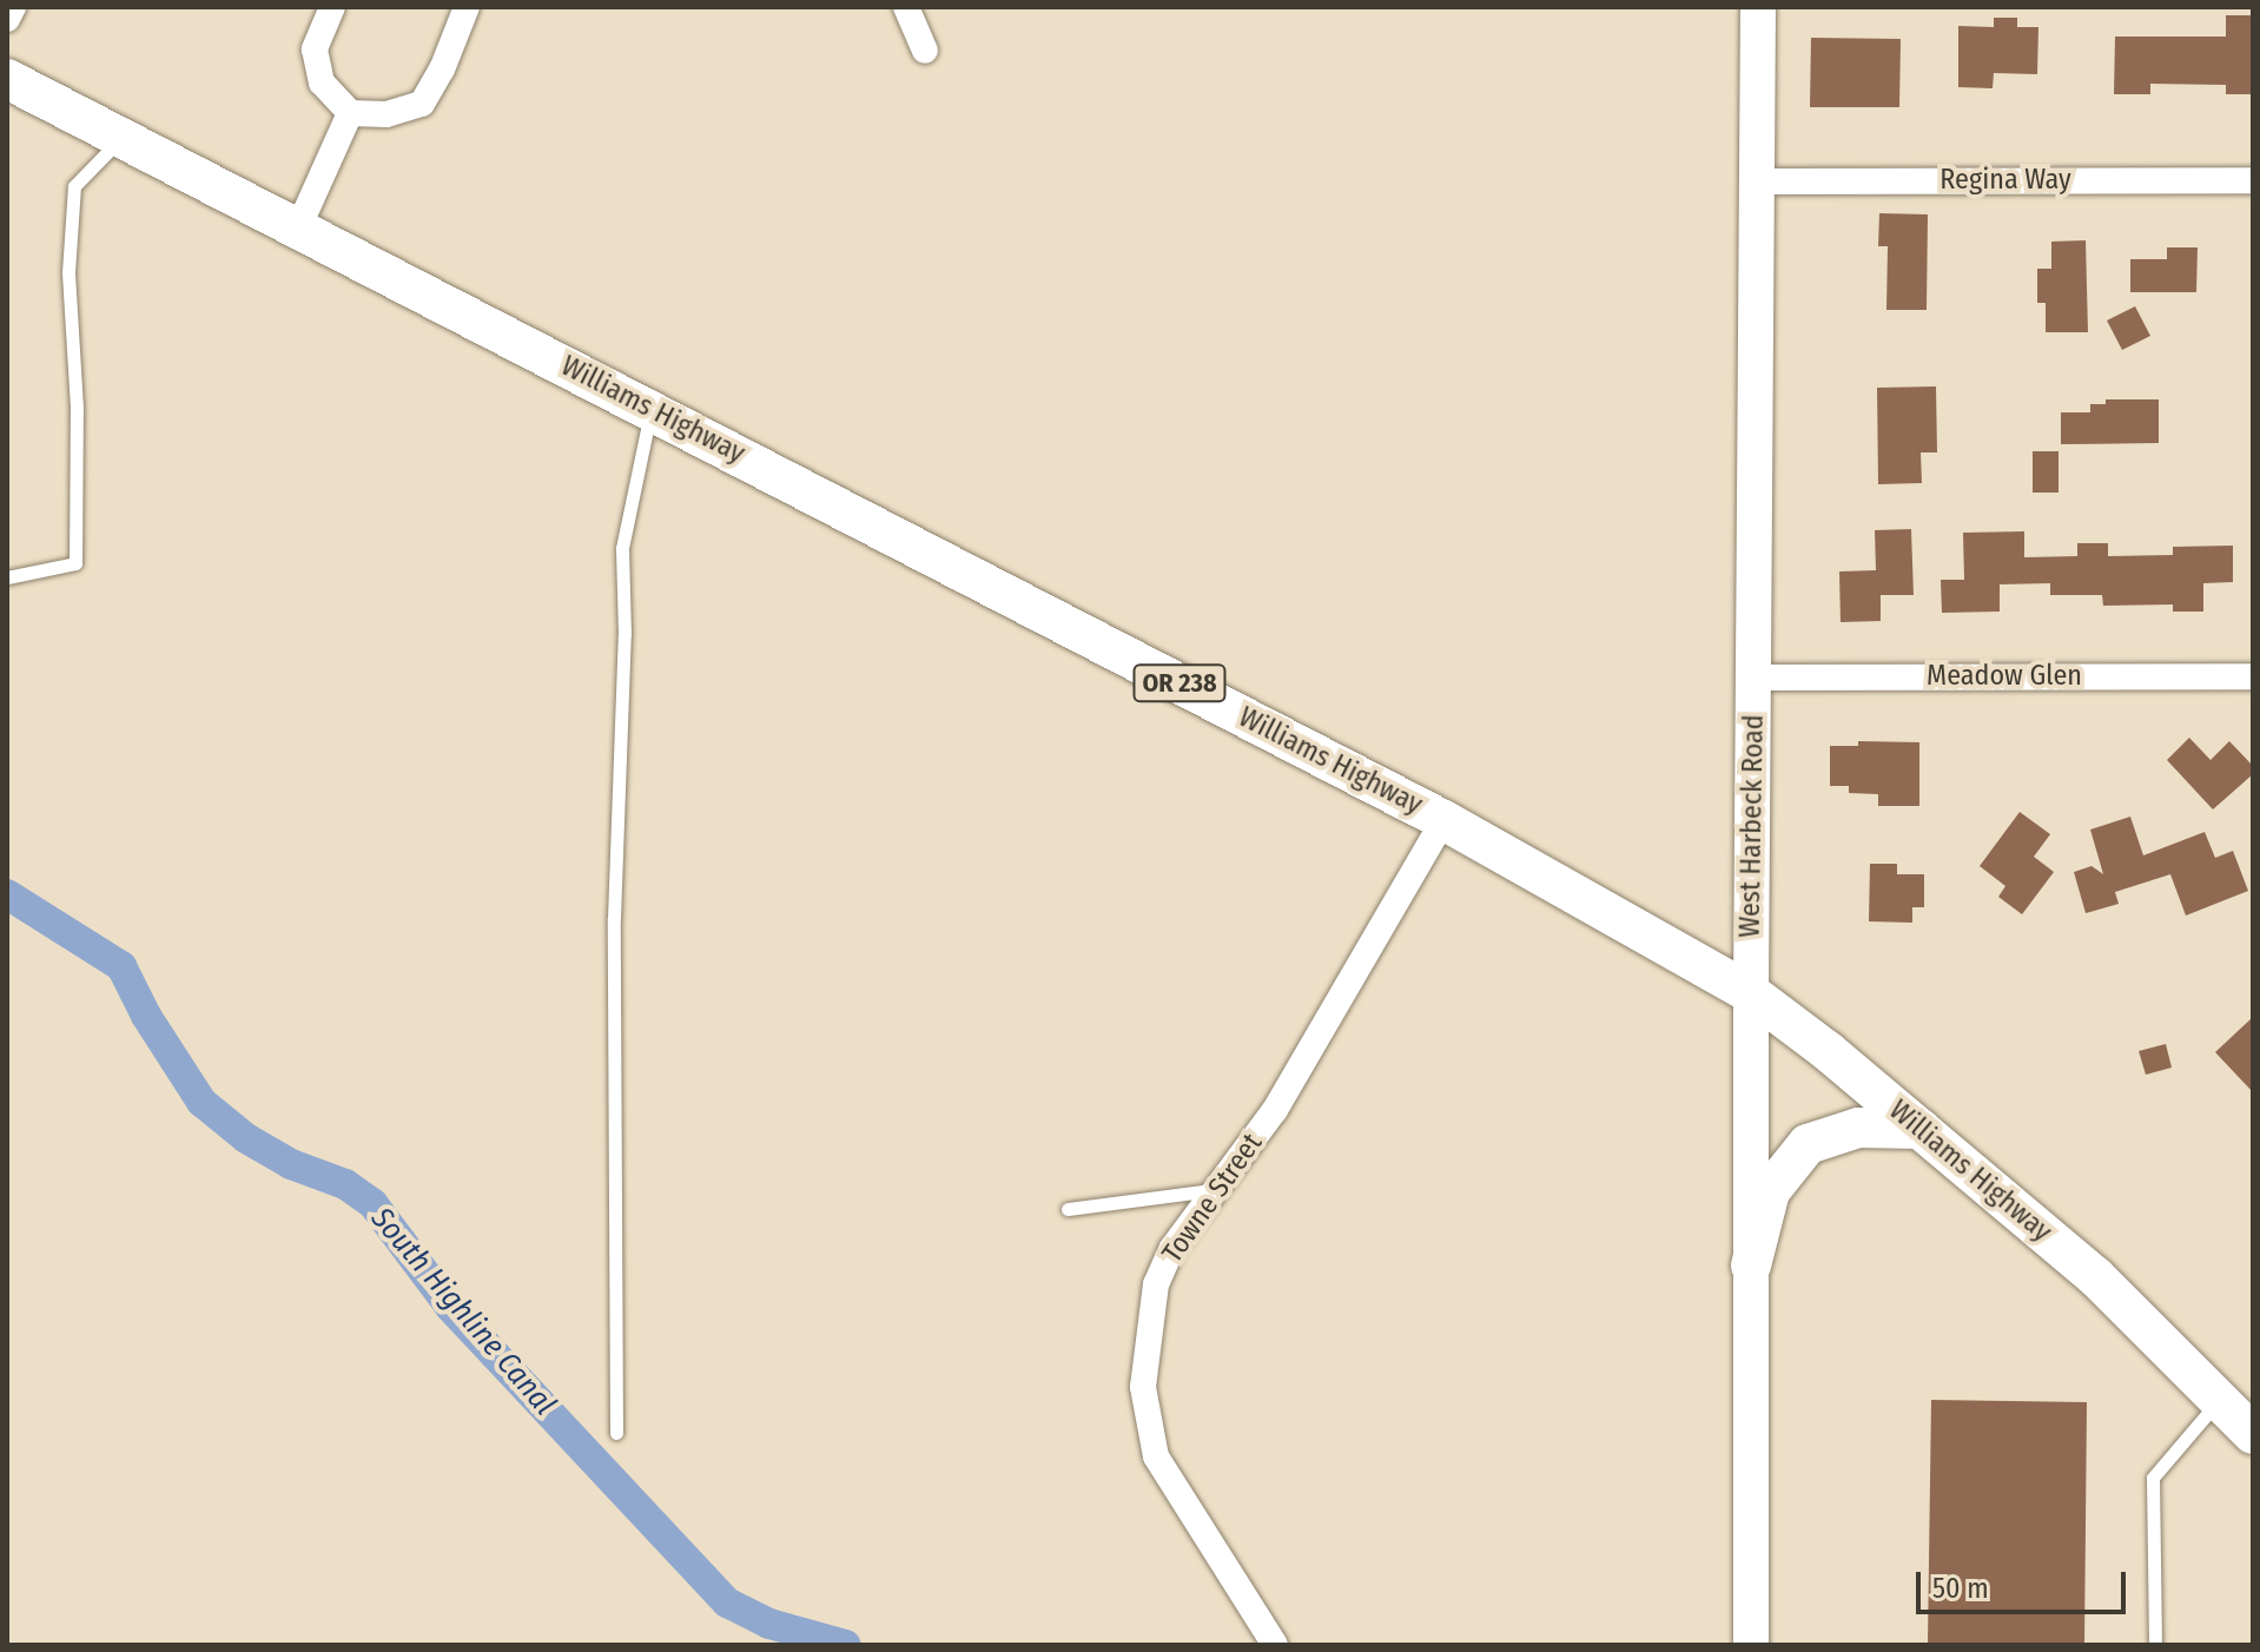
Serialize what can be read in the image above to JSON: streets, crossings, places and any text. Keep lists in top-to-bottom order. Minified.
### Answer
{"streets":{"main road":["Williams Highway","OR 238"],"street":["Regina Way","Meadow Glen","West Harbeck Road","Towne Street"]},"crossings":[["Regina Way","West Harbeck Road"],["Williams Highway","West Harbeck Road"],["Williams Highway","Towne Street"],["Meadow Glen","West Harbeck Road"]],"water":["South Highline Canal"],"scale_bar":"50 m"}
